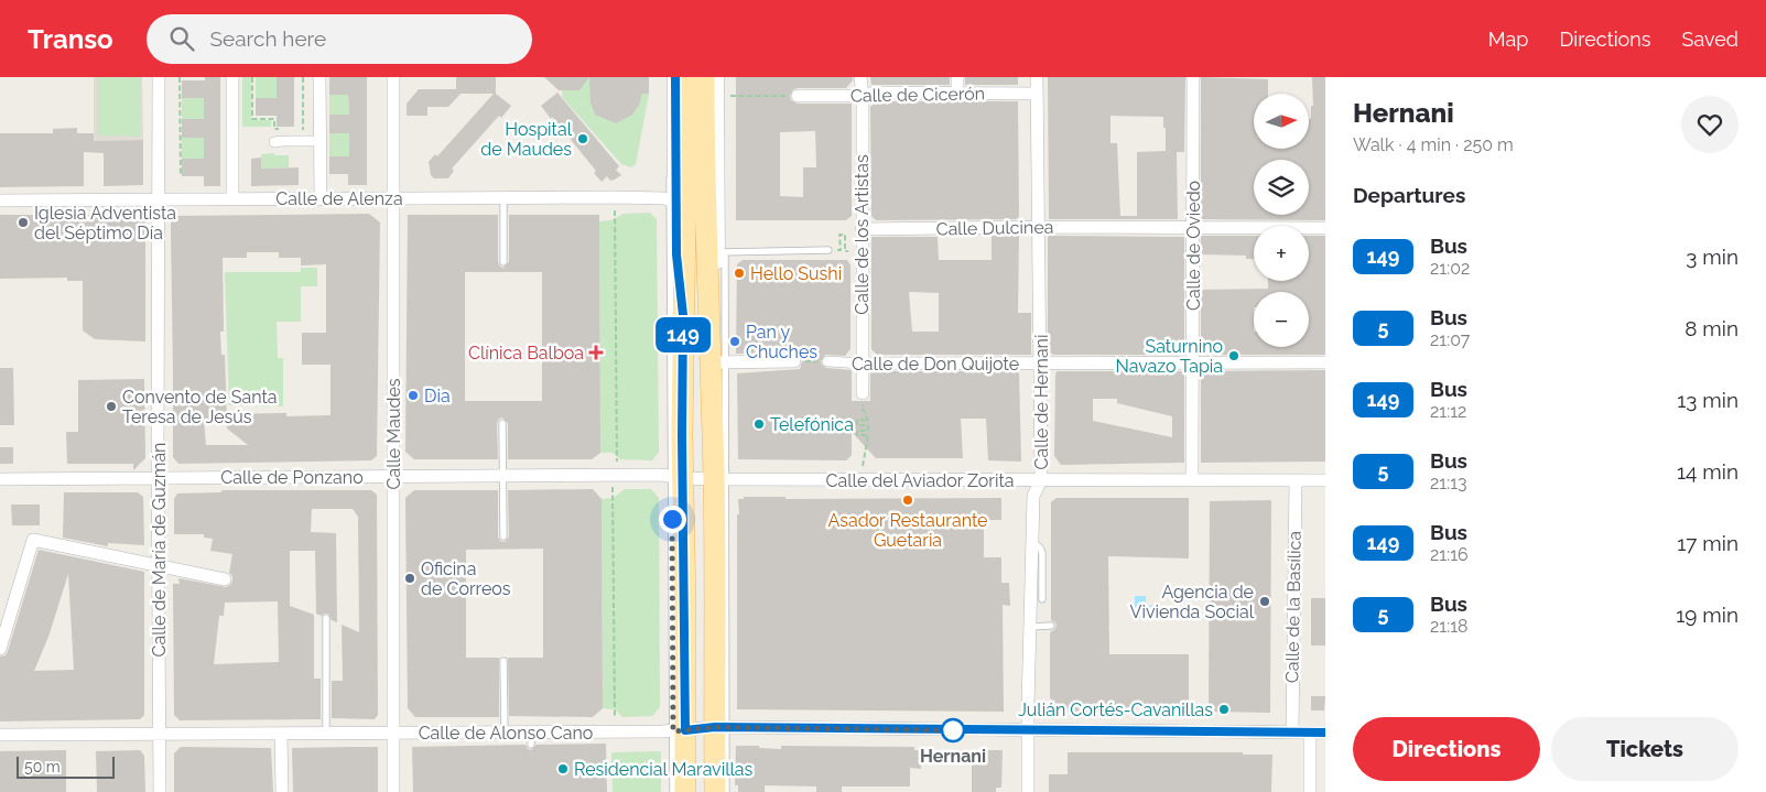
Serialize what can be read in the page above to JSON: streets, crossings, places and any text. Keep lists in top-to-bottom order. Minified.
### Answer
{"streets":{"street":["Calle de Cicerón","Calle de Alenza","Calle Dulcinea","Calle de los Artistas","Calle de Oviedo","Calle de Don Quijote","Calle de Hernani","Calle Maudes","Calle de Ponzano","Calle del Aviador Zorita","Calle de María de Guzmán","Calle de la Basílica","Calle de Alonso Cano"]},"crossings":[["Calle de Cicerón","Calle de los Artistas"],["Calle de Cicerón","Calle de Hernani"],["Calle de Alenza","Calle Maudes"],["Calle de Alenza","Calle de María de Guzmán"],["Calle Dulcinea","Calle de los Artistas"],["Calle Dulcinea","Calle de Oviedo"],["Calle Dulcinea","Calle de Hernani"],["Calle de los Artistas","Calle de Don Quijote"],["Calle de Oviedo","Calle de Don Quijote"],["Calle de Oviedo","Calle del Aviador Zorita"],["Calle de Don Quijote","Calle de Hernani"],["Calle de Hernani","Calle del Aviador Zorita"],["Calle de Hernani","Calle de Alonso Cano"],["Calle Maudes","Calle de Ponzano"],["Calle Maudes","Calle de Alonso Cano"],["Calle de Ponzano","Calle del Aviador Zorita"],["Calle de Ponzano","Calle de María de Guzmán"],["Calle del Aviador Zorita","Calle de la Basílica"],["Calle de María de Guzmán","Calle de Alonso Cano"],["Calle de la Basílica","Calle de Alonso Cano"]],"places":{"other":["Hospital de Maudes","Iglesia Adventista del Séptimo Día","Hello Sushi","Pan y Chuches","Saturnino Navazo Tapia","Dia","Convento de Santa Teresa de Jesús","Telefónica","Asador Restaurante Guetaria","Oficina de Correos","Agencia de Vivienda Social","Julián Cortés-Cavanillas","Hernani","Residencial Maravillas"],"health":["Clínica Balboa"]},"lines":["bus line 149"],"scale_bar":"50 m","north":"right","page":{"header":"Transo","search":"Search here","nav":["Map","Directions","Saved"],"on_map":"149","heading":[["Hernani","Walk · 4 min · 250 m"],"Departures"],"map_buttons":["+","−"],"list":[{"mark":"149","name":"Bus","note":"21:02","value":"3 min"},{"mark":"5","name":"Bus","note":"21:07","value":"8 min"},{"mark":"149","name":"Bus","note":"21:12","value":"13 min"},{"mark":"5","name":"Bus","note":"21:13","value":"14 min"},{"mark":"149","name":"Bus","note":"21:16","value":"17 min"},{"mark":"5","name":"Bus","note":"21:18","value":"19 min"}],"buttons":["Directions","Tickets"],"scale":"50 m"}}
